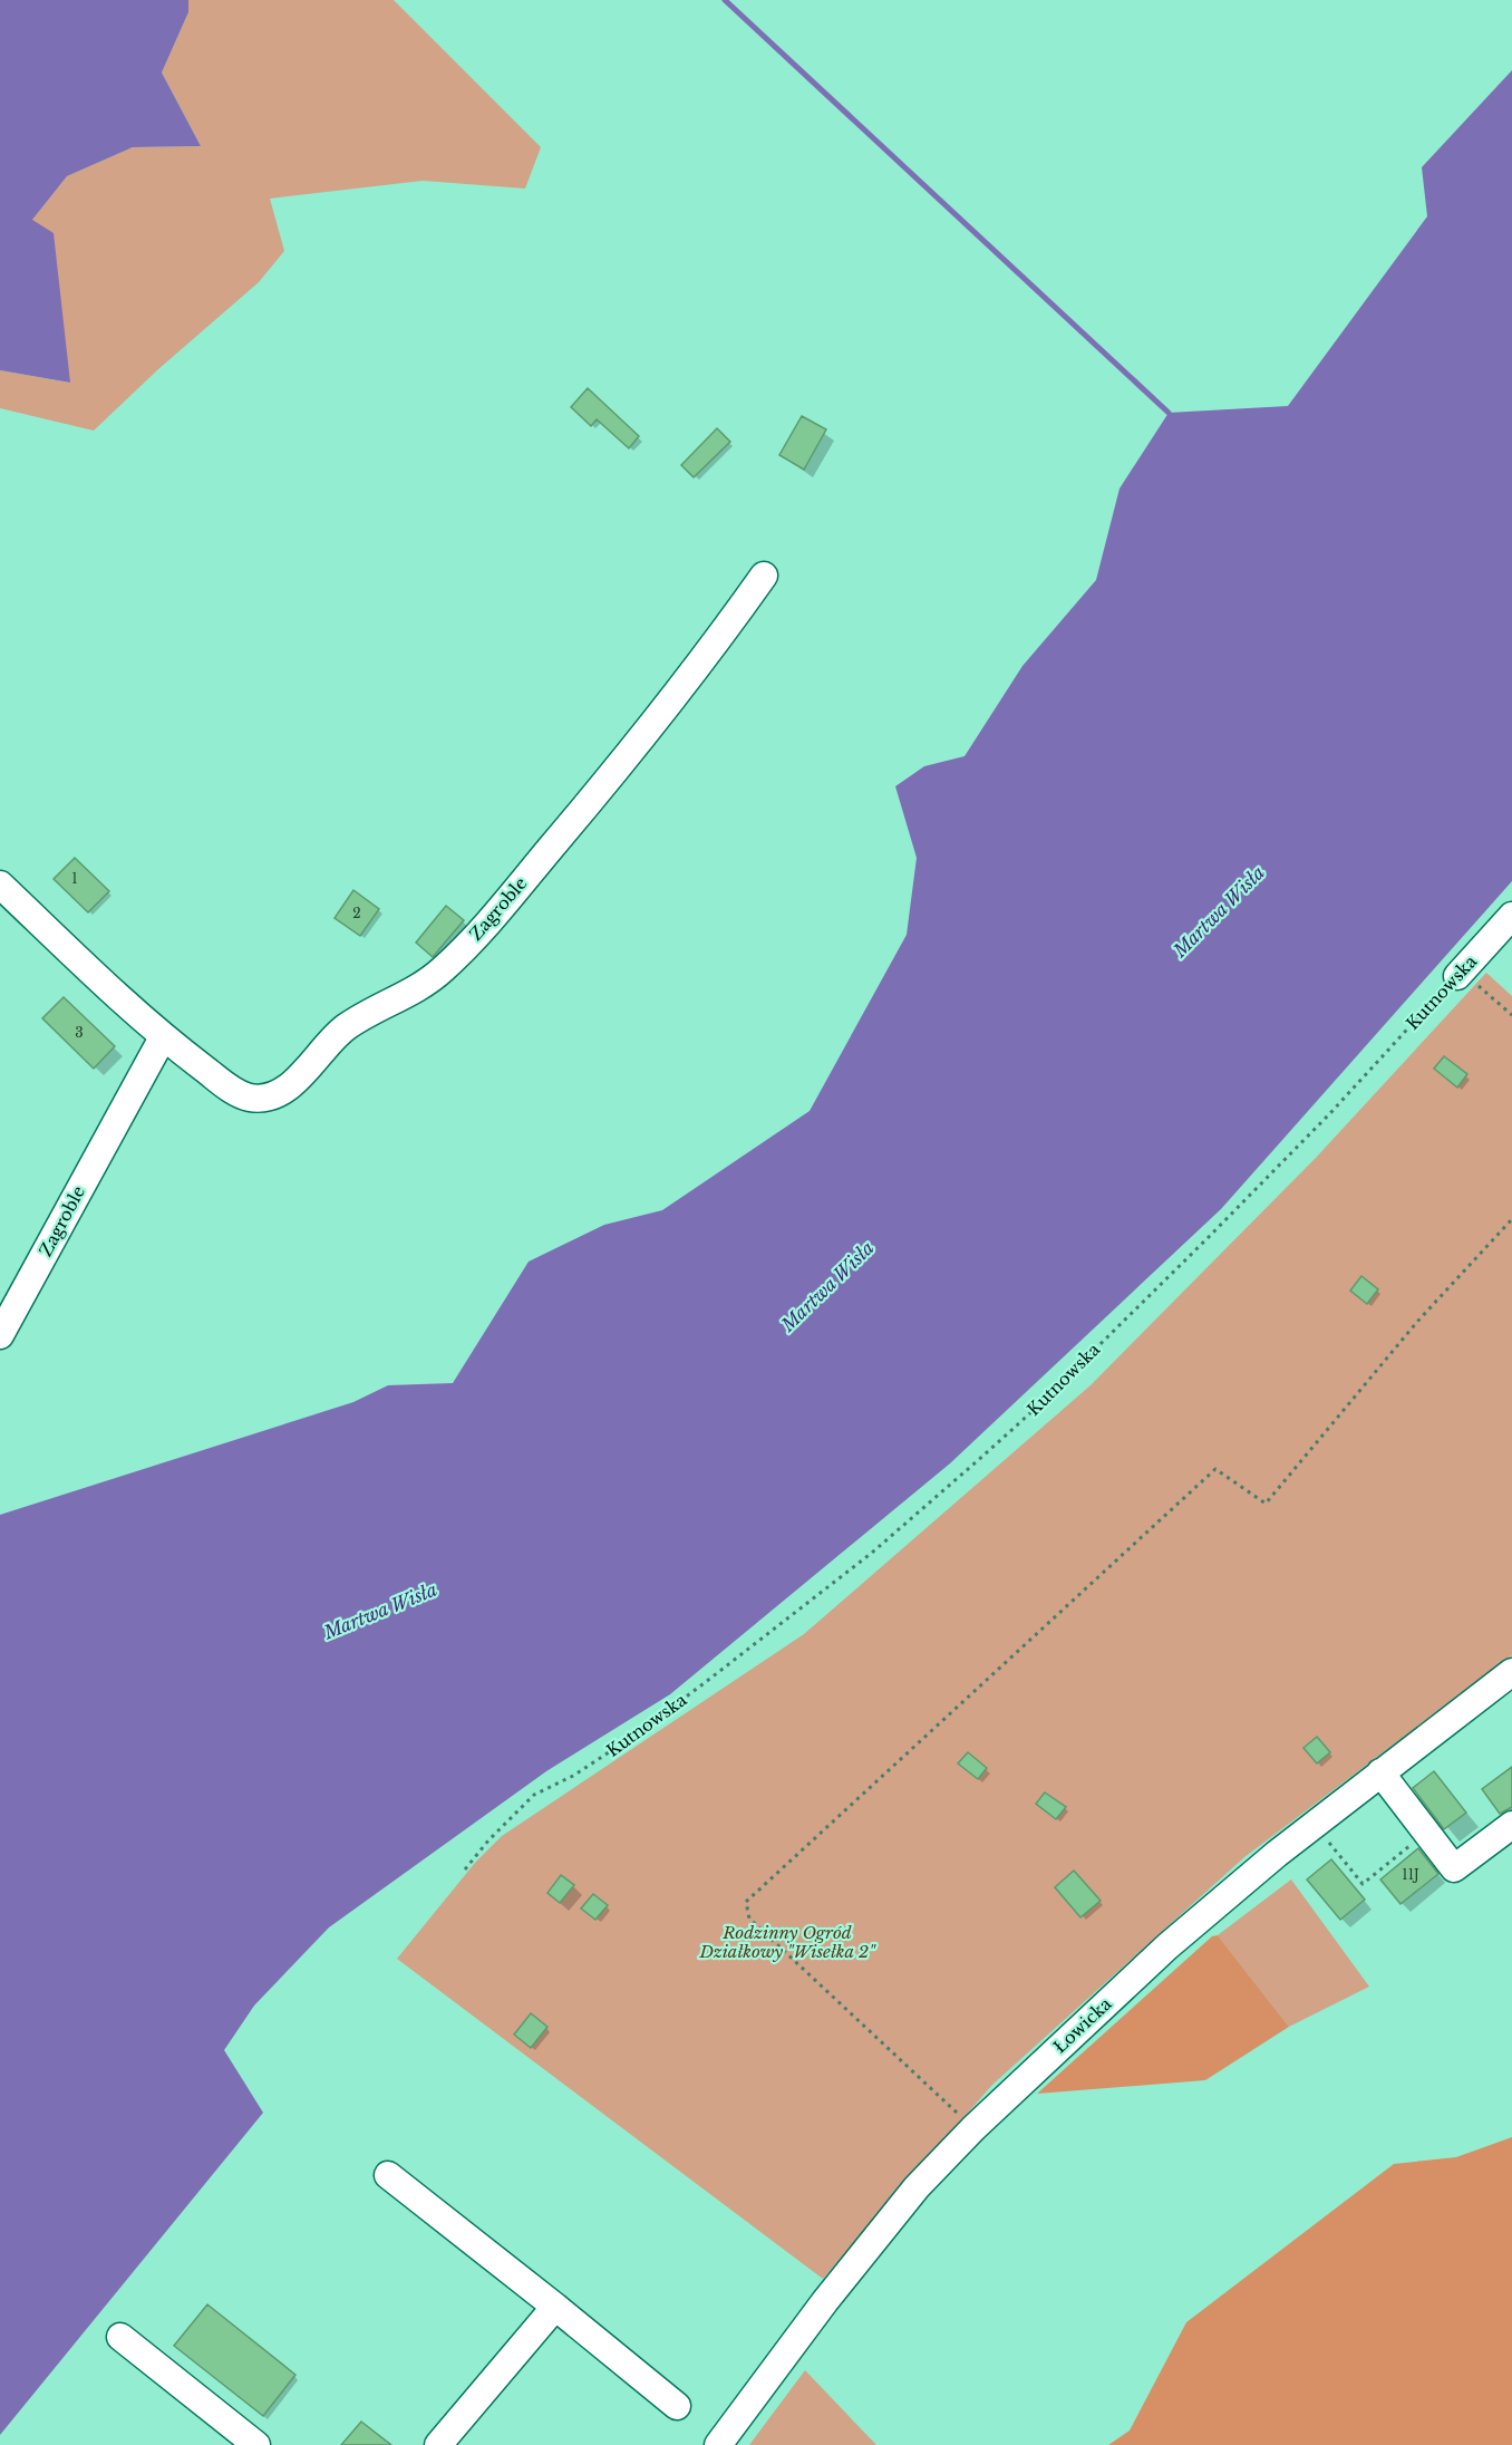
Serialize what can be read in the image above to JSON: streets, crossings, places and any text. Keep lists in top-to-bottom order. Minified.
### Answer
{"streets":{"street":["Zagroble","Kutnowska","Łowicka"]},"water":["Martwa Wisła"],"parks":["Rodzinny Ogród Działkowy \"Wisełka 2\""],"house_numbers":["1","2","3","11J"]}
